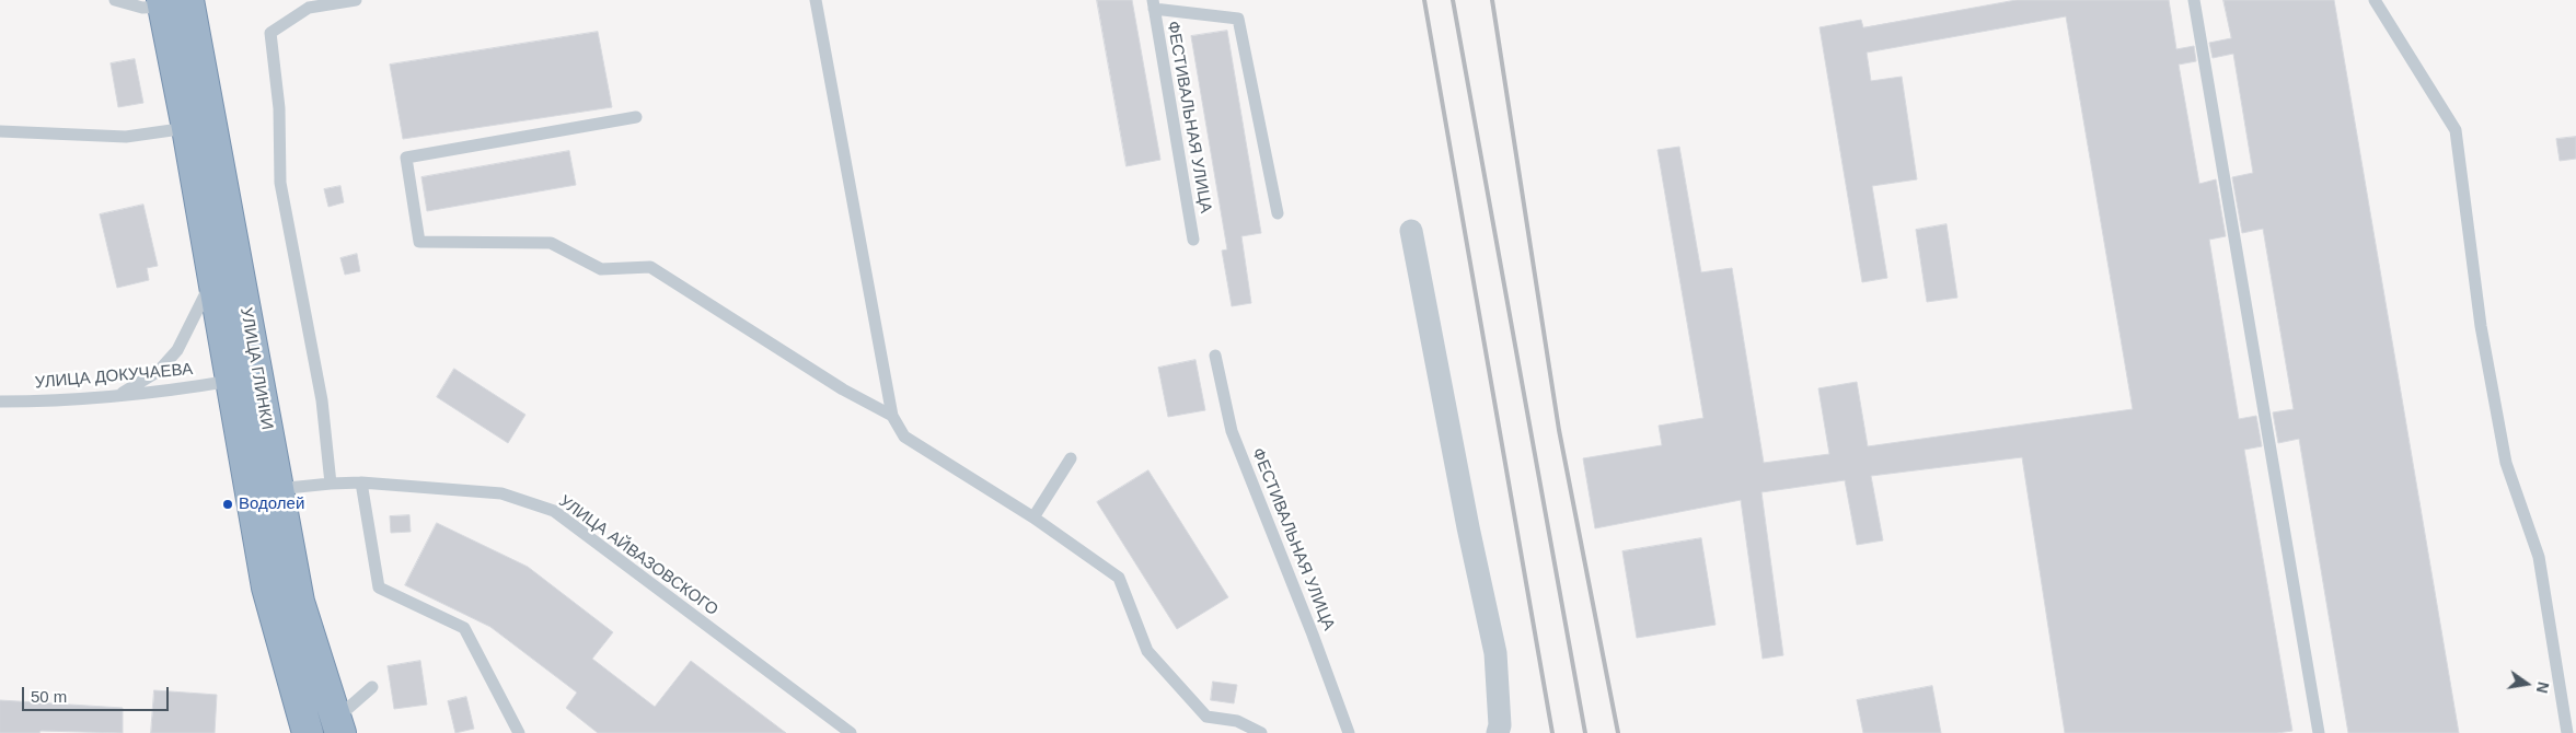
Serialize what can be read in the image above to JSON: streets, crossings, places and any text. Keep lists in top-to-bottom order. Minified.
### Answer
{"streets":{"highway":["УЛИЦА ГЛИНКИ"],"lane":["ФЕСТИВАЛЬНАЯ УЛИЦА","УЛИЦА ДОКУЧАЕВА","УЛИЦА АЙВАЗОВСКОГО"]},"crossings":[["УЛИЦА ГЛИНКИ","УЛИЦА ДОКУЧАЕВА"],["УЛИЦА ГЛИНКИ","УЛИЦА АЙВАЗОВСКОГО"]],"places":["Водолей"],"scale_bar":"50 m","north":"right"}
